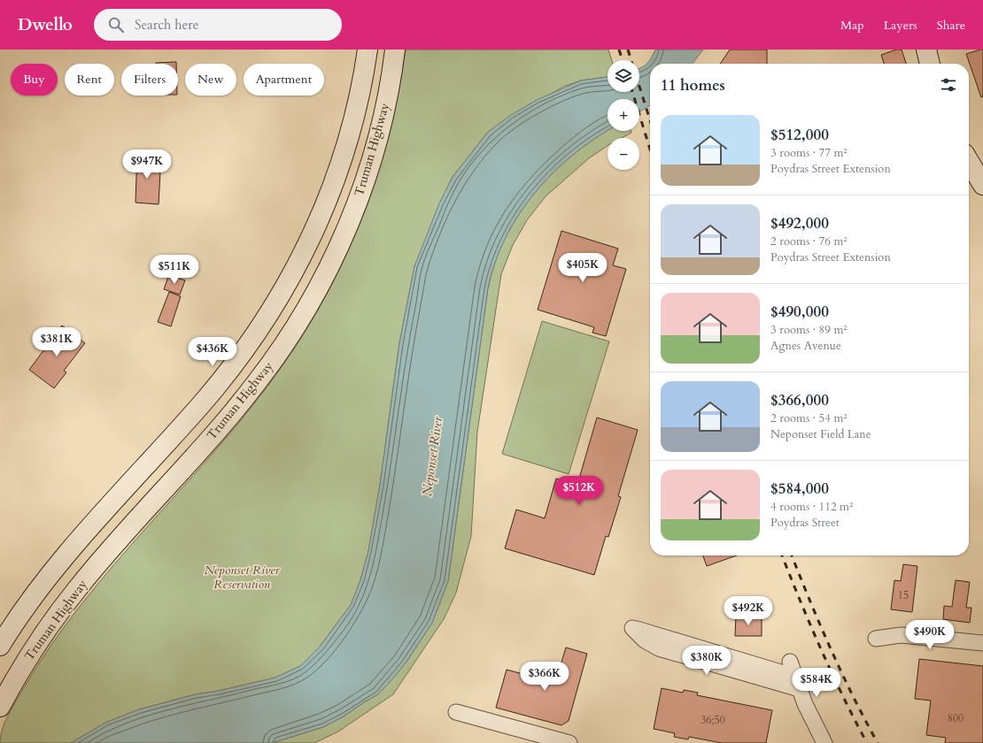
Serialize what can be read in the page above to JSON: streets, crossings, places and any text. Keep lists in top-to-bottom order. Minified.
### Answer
{"streets":{"main road":["Truman Highway"]},"water":["Neponset River"],"parks":["Neponset River Reservation"],"house_numbers":["15","800","36;50"],"page":{"header":"Dwello","search":"Search here","nav":["Map","Layers","Share"],"map_buttons":["+","−"],"chip":["Buy","Rent","Filters","New","Apartment"],"heading":"11 homes","list":[{"name":"$512,000","note":"3 rooms · 77 m² · Poydras Street Extension"},{"name":"$492,000","note":"2 rooms · 76 m² · Poydras Street Extension"},{"name":"$490,000","note":"3 rooms · 89 m² · Agnes Avenue"},{"name":"$366,000","note":"2 rooms · 54 m² · Neponset Field Lane"},{"name":"$584,000","note":"4 rooms · 112 m² · Poydras Street"}],"price":["$947K","$405K","$511K","$381K","$436K","$512K","$492K","$490K","$380K","$366K","$584K"]}}
